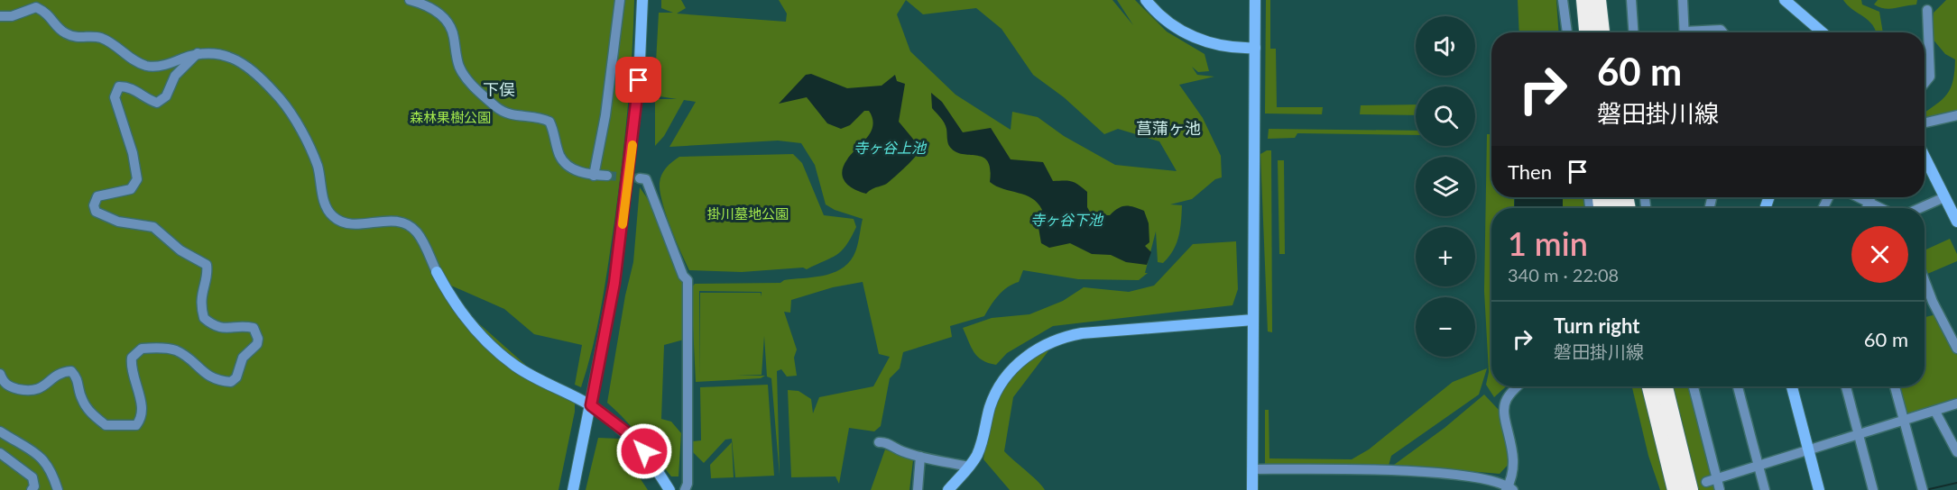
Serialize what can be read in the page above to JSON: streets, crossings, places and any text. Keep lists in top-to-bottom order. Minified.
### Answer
{"districts":["下俣","菖蒲ヶ池"],"water":["寺ヶ谷上池","寺ヶ谷下池"],"parks":["森林果樹公園","掛川墓地公園"],"page":{"map_buttons":["+","−"],"turn":["60 m","磐田掛川線"],"then":"Then","heading":["1 min","340 m · 22:08"],"list":[{"name":"Turn right","note":"磐田掛川線","value":"60 m"}]}}
